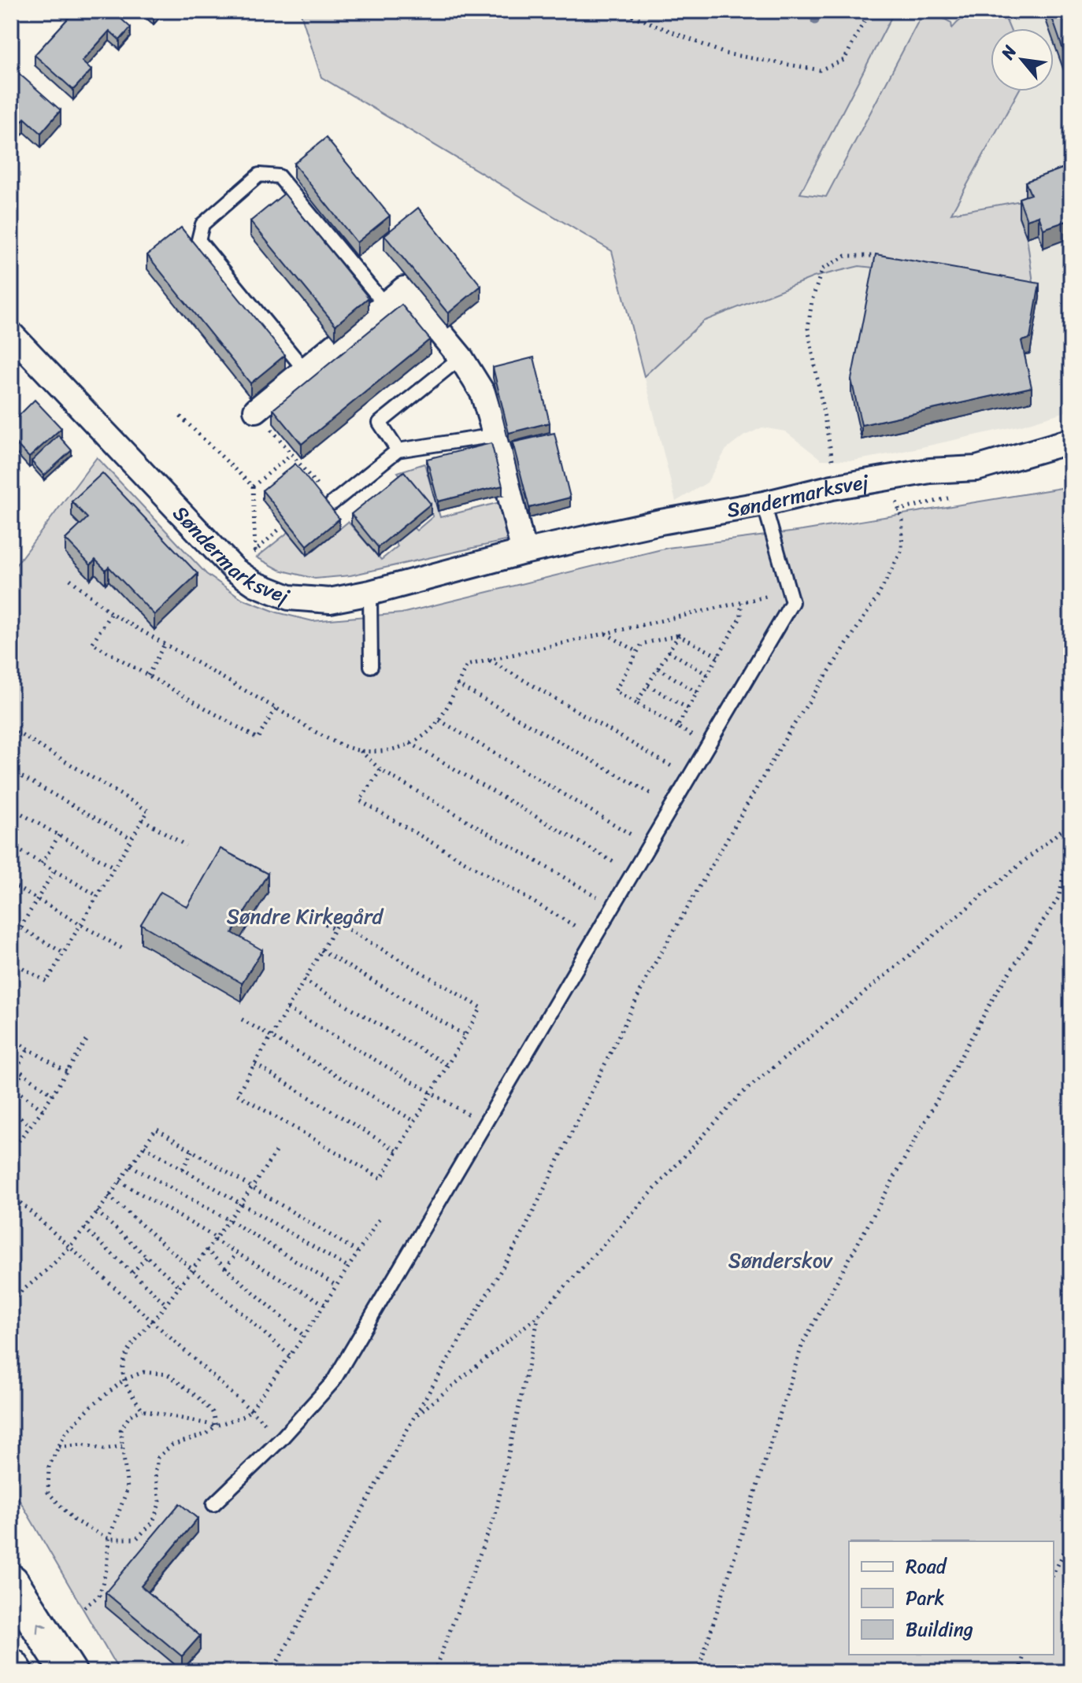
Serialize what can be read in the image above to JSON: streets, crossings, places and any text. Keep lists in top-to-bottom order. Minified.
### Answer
{"streets":{"street":["Søndermarksvej"]},"parks":["Søndre Kirkegård","Sønderskov"],"legend":["Road","Park","Building"],"north":"top left"}
